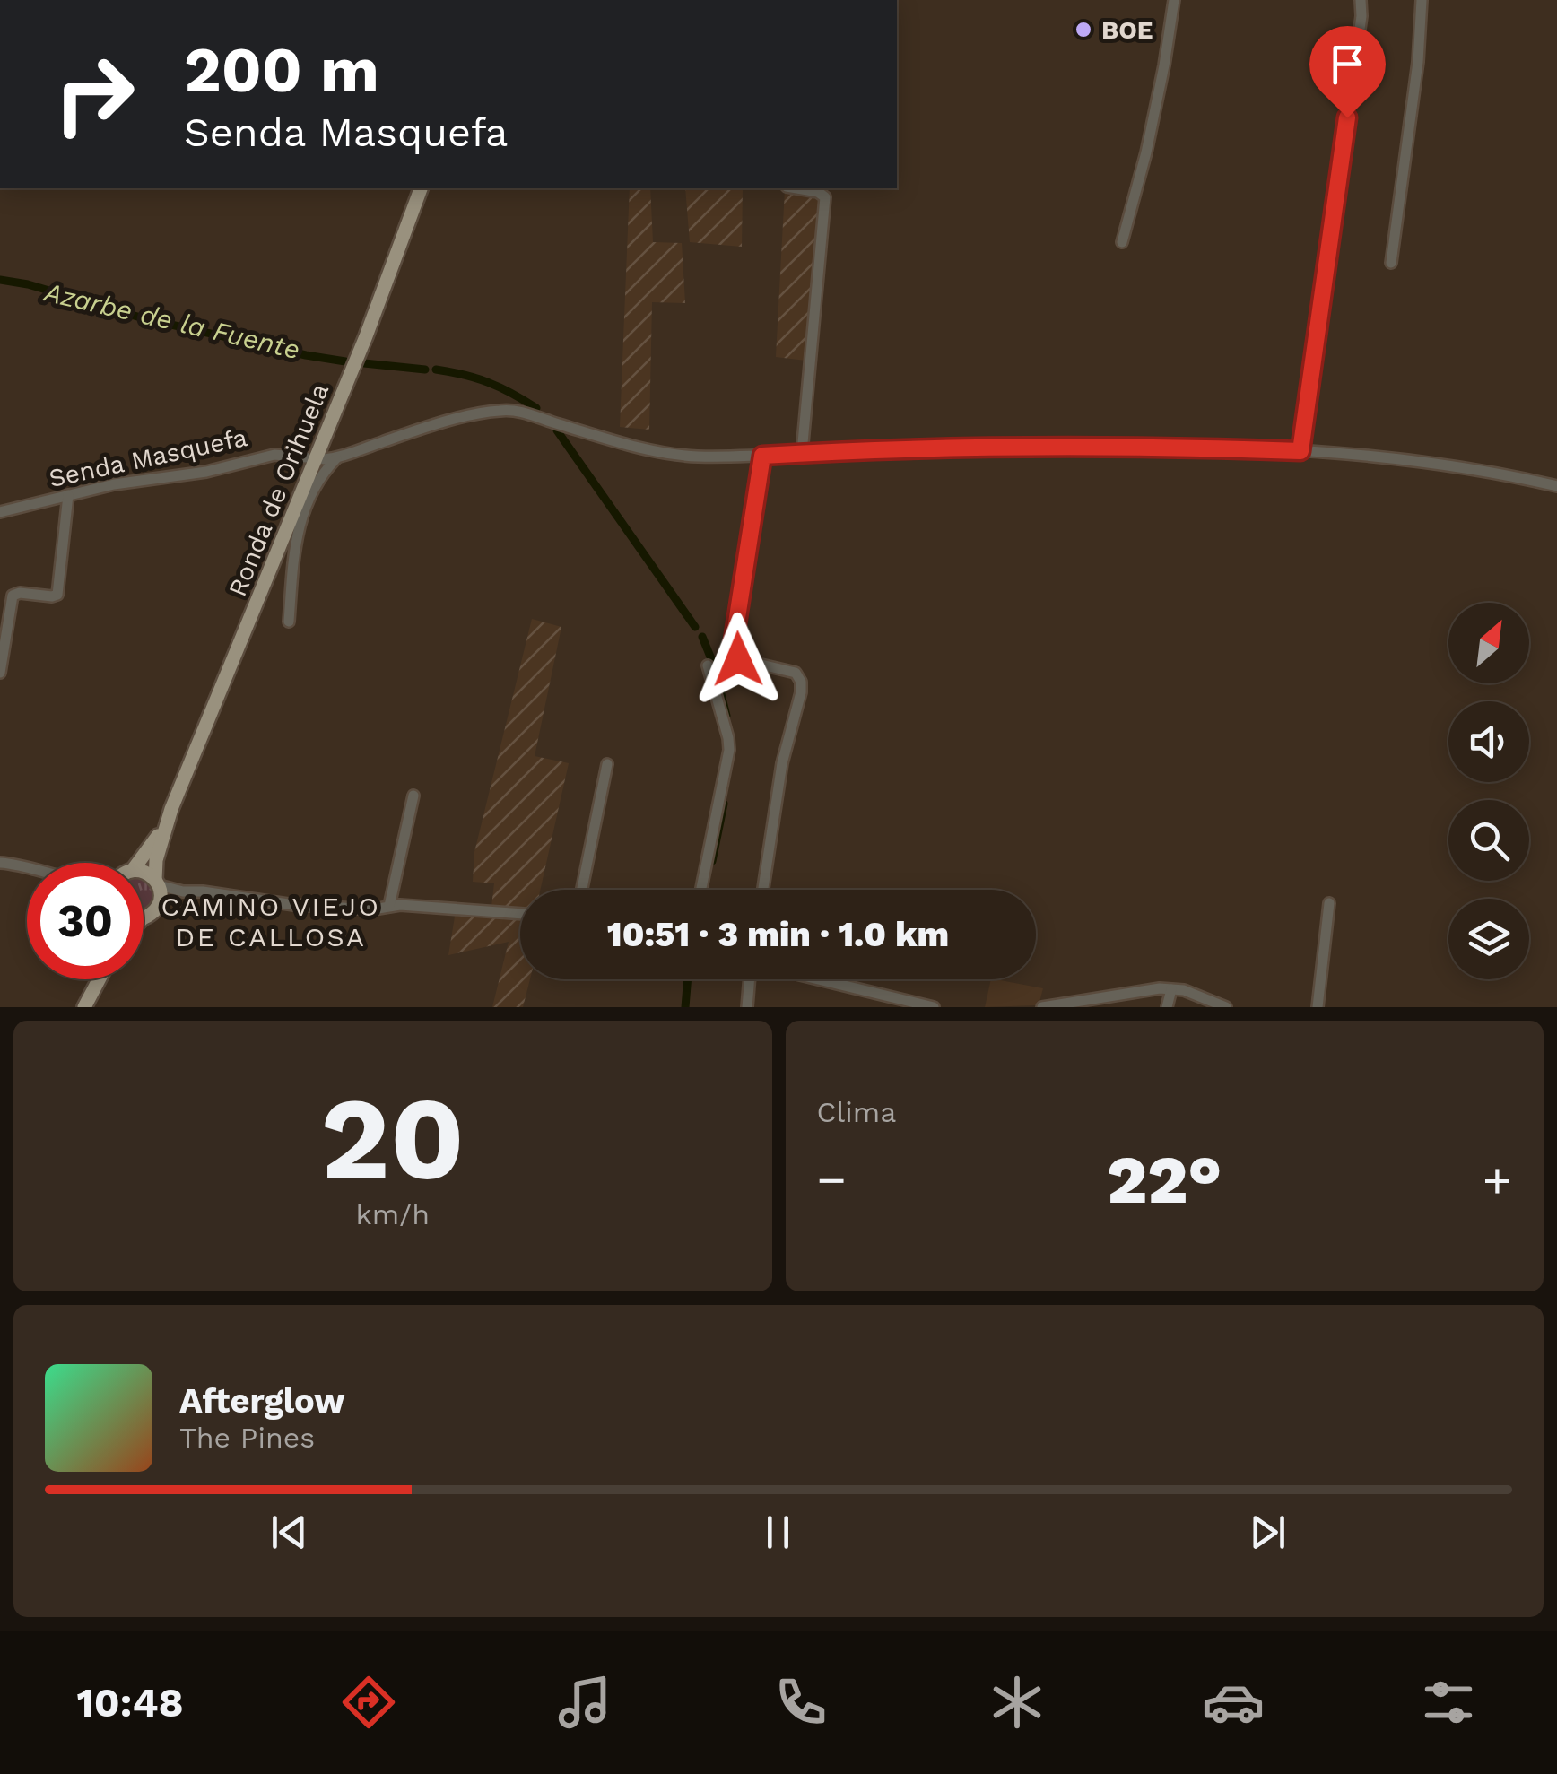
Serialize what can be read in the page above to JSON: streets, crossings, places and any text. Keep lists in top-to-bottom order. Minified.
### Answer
{"streets":{"main road":["Ronda de Orihuela"],"street":["Senda Masquefa"]},"districts":["CAMINO VIEJO DE CALLOSA"],"water":["Azarbe de la Fuente"],"places":["BOE"],"north":"top right","page":{"turn":["200 m","Senda Masquefa"],"limit":"30","trip":"10:51 · 3 min · 1.0 km","tile":[["20","km/h"],"Clima"],"heat":["−","22°","+"],"song":["Afterglow","The Pines"],"tabs":"10:48"}}
